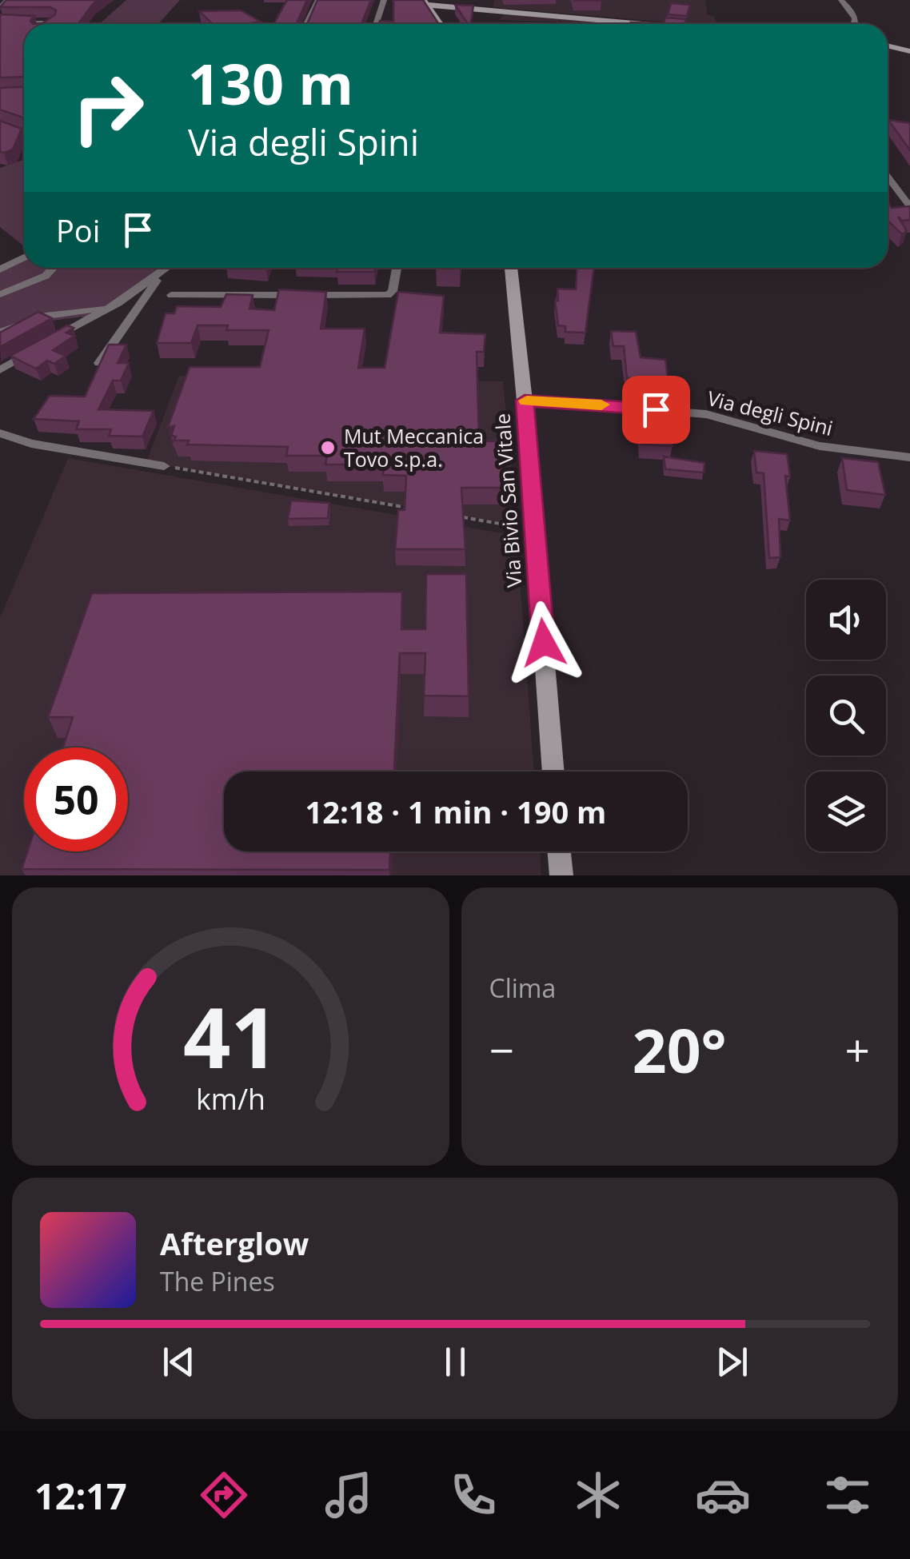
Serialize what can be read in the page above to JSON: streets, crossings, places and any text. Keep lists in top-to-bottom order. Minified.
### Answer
{"streets":{"main road":["Via Bivio San Vitale"],"street":["Via degli Spini"]},"crossings":[["Via degli Spini","Via Bivio San Vitale"]],"places":["Mut Meccanica Tovo s.p.a."],"page":{"turn":["130 m","Via degli Spini"],"then":"Poi","limit":"50","trip":"12:18 · 1 min · 190 m","tile":"Clima","heat":["−","20°","+"],"song":["Afterglow","The Pines"],"tabs":"12:17","gauge":["41","km/h"]}}
